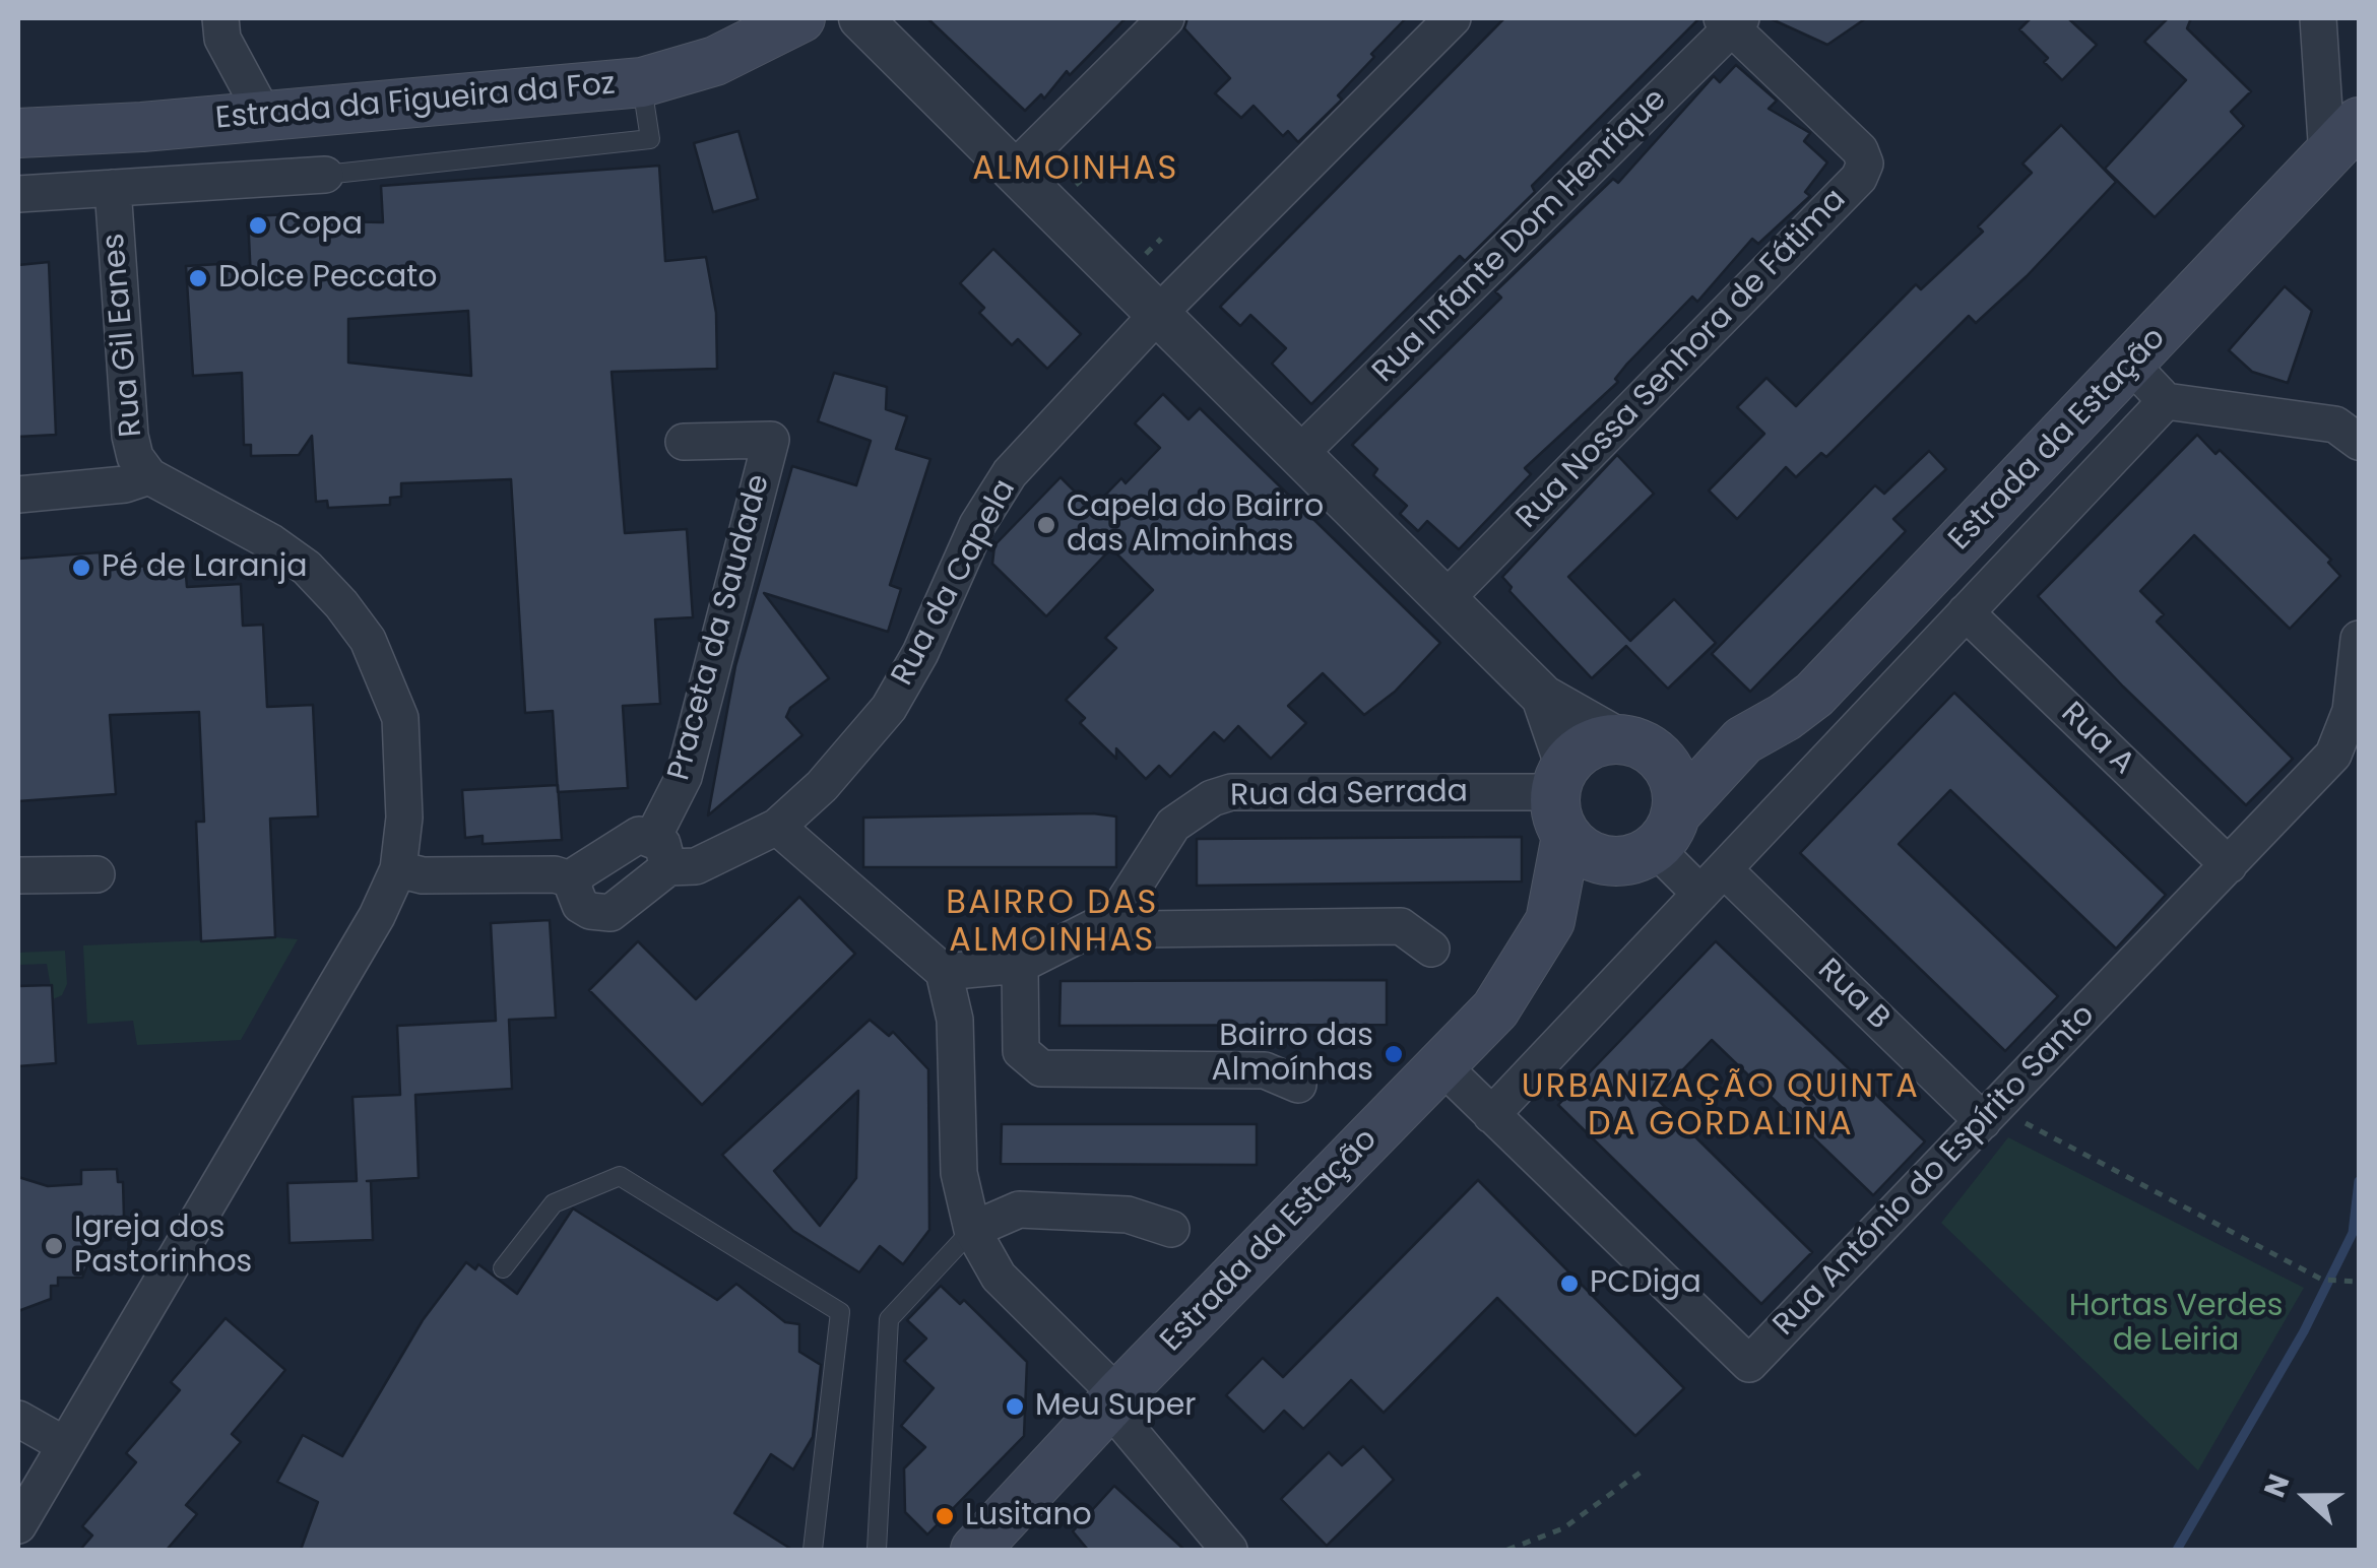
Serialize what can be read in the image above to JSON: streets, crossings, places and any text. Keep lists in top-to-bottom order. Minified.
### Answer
{"streets":{"main road":["Estrada da Figueira da Foz","Estrada da Estação"],"street":["Rua Infante Dom Henrique","Rua Gil Eanes","Rua Nossa Senhora de Fátima","Rua da Capela","Praceta da Saudade","Rua A","Rua da Serrada","Rua B","Rua António do Espírito Santo"]},"crossings":[["Estrada da Figueira da Foz","Rua Gil Eanes"],["Rua Infante Dom Henrique","Rua Nossa Senhora de Fátima"],["Estrada da Estação","Rua da Serrada"],["Estrada da Estação","Rua B"],["Estrada da Estação","Rua António do Espírito Santo"],["Rua da Capela","Praceta da Saudade"],["Rua A","Rua António do Espírito Santo"],["Rua da Serrada","Rua B"],["Rua B","Rua António do Espírito Santo"]],"districts":["ALMOINHAS","BAIRRO DAS ALMOINHAS","URBANIZAÇÃO QUINTA DA GORDALINA"],"parks":["Hortas Verdes de Leiria"],"places":["Copa","Dolce Peccato","Capela do Bairro das Almoinhas","Pé de Laranja","Bairro das Almoínhas","Igreja dos Pastorinhos","PCDiga","Meu Super","Lusitano"],"north":"left"}
